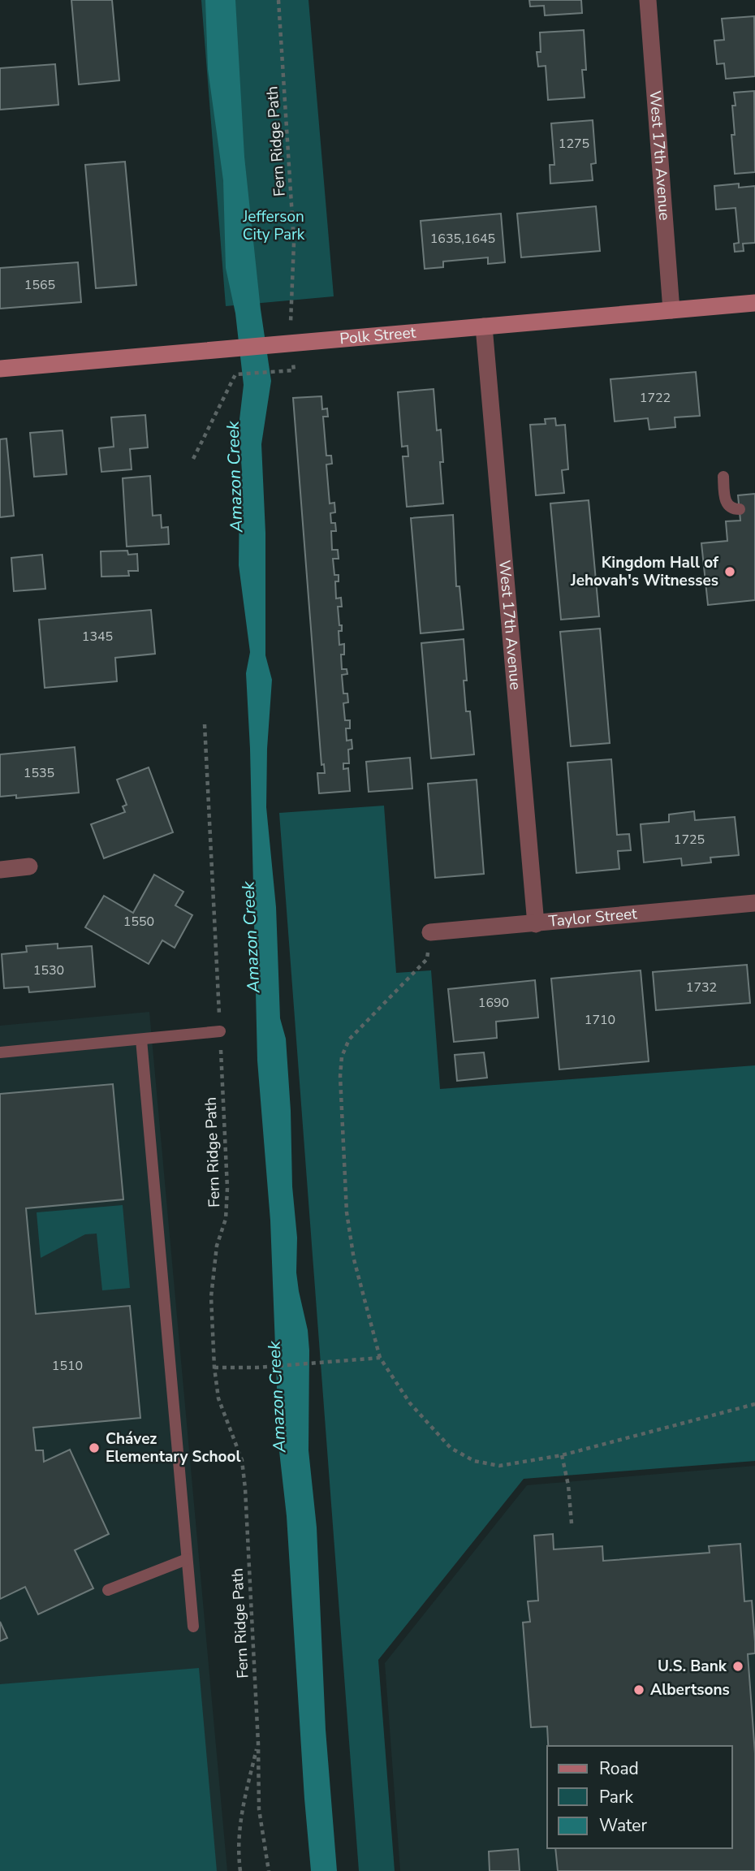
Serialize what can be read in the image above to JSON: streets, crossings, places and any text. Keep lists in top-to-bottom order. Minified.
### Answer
{"streets":{"street":["West 17th Avenue","Polk Street","Taylor Street"],"path":["Fern Ridge Path"]},"crossings":[["Fern Ridge Path","Polk Street"],["West 17th Avenue","Polk Street"],["West 17th Avenue","Taylor Street"]],"water":["Amazon Creek"],"parks":["Jefferson City Park"],"places":["Kingdom Hall of Jehovah's Witnesses","Chávez Elementary School","U.S. Bank","Albertsons"],"house_numbers":["1275","1635,1645","1565","1722","1345","1535","1725","1550","1530","1732","1690","1710","1510"],"legend":["Road","Park","Water"]}
